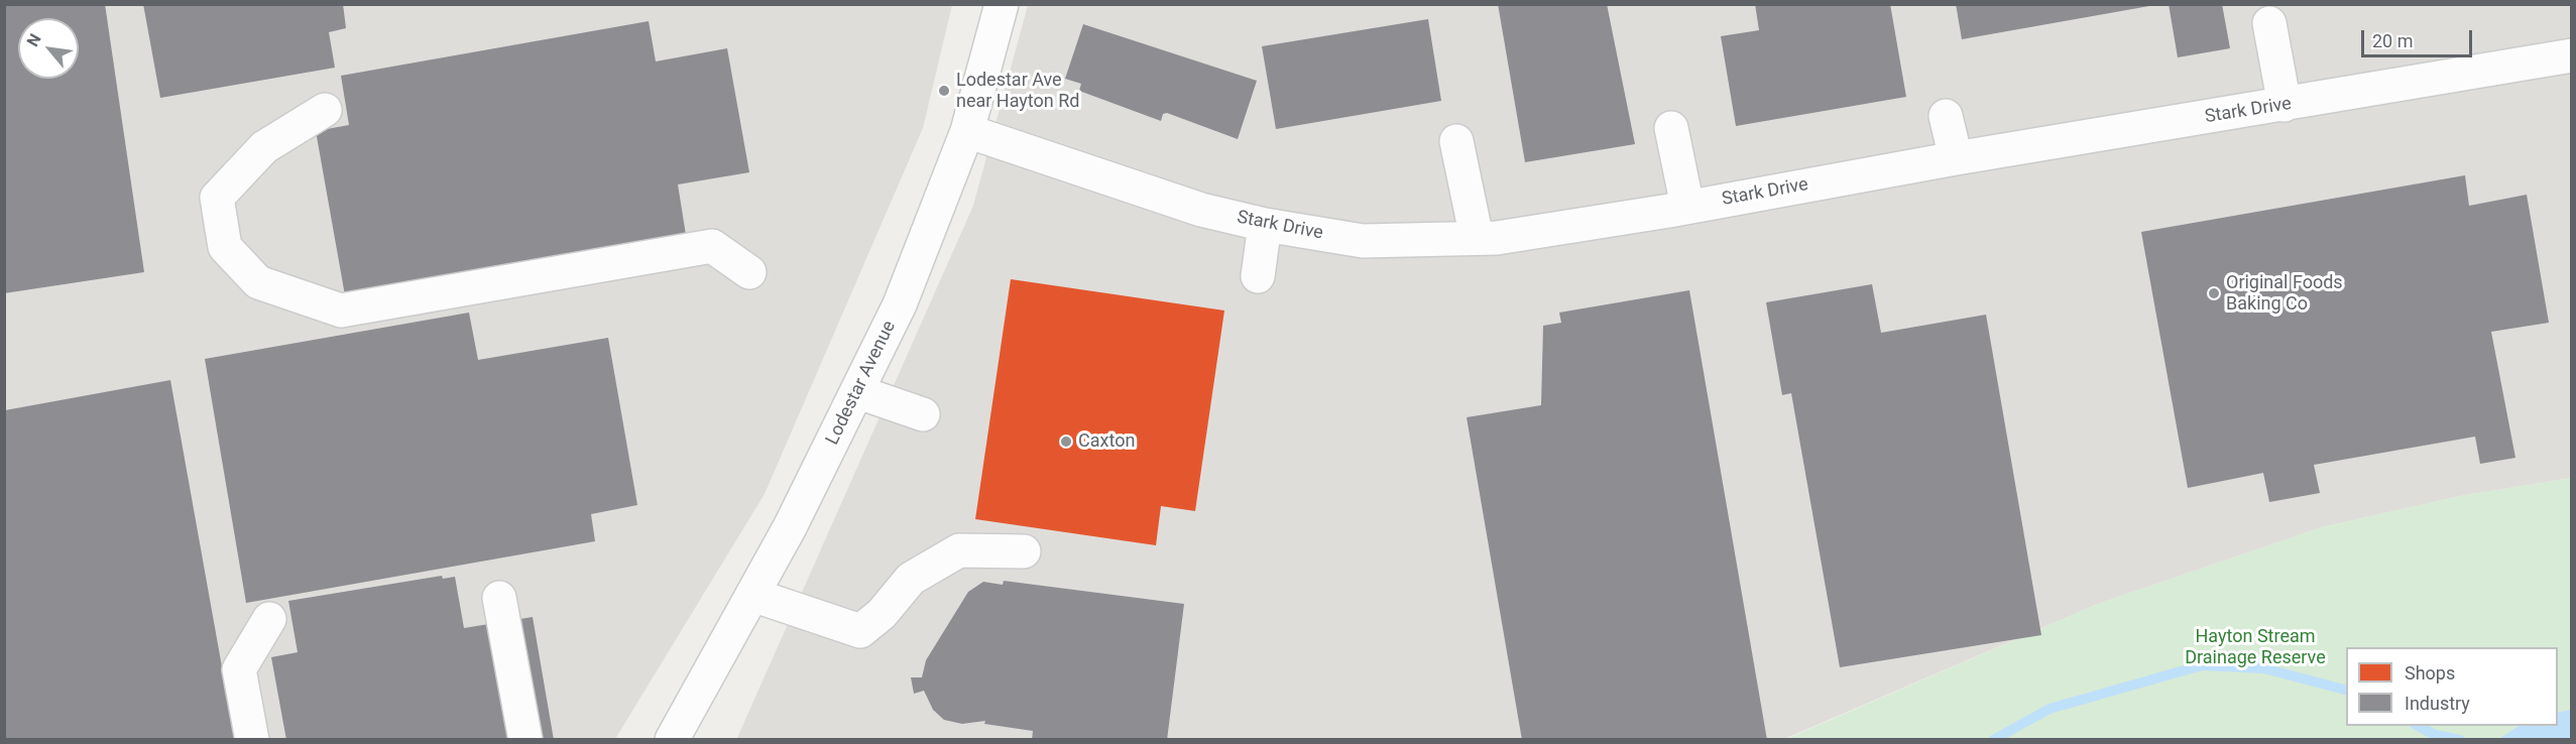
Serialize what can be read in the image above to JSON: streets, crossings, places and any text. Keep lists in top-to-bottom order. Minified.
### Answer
{"streets":{"street":["Stark Drive","Lodestar Avenue"]},"crossings":[["Stark Drive","Lodestar Avenue"]],"parks":["Hayton Stream Drainage Reserve"],"places":["Lodestar Ave near Hayton Rd","Original Foods Baking Co","Caxton"],"legend":["Shops","Industry"],"scale_bar":"20 m","north":"top left"}
